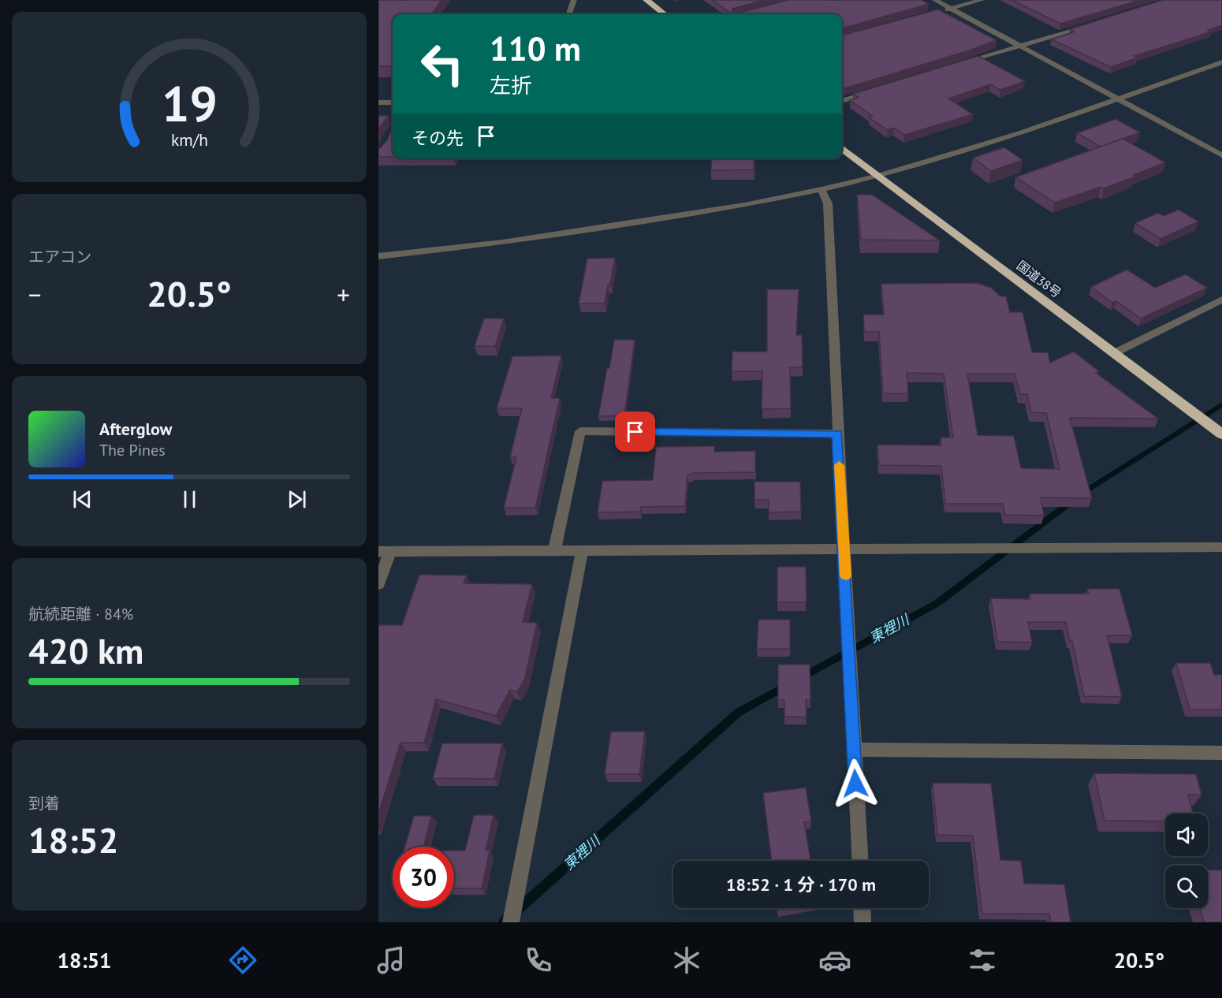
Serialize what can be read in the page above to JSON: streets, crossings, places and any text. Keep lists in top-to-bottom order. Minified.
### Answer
{"streets":{"highway":["国道38号"]},"water":["東裡川"],"page":{"turn":["110 m","左折"],"then":"その先","tile":["エアコン",["航続距離 · 84%","420 km"],["到着","18:52"]],"heat":["−","20.5°","+"],"song":["Afterglow","The Pines"],"limit":"30","trip":"18:52 · 1 分 · 170 m","tabs":["18:51","20.5°"],"gauge":["19","km/h"]}}
